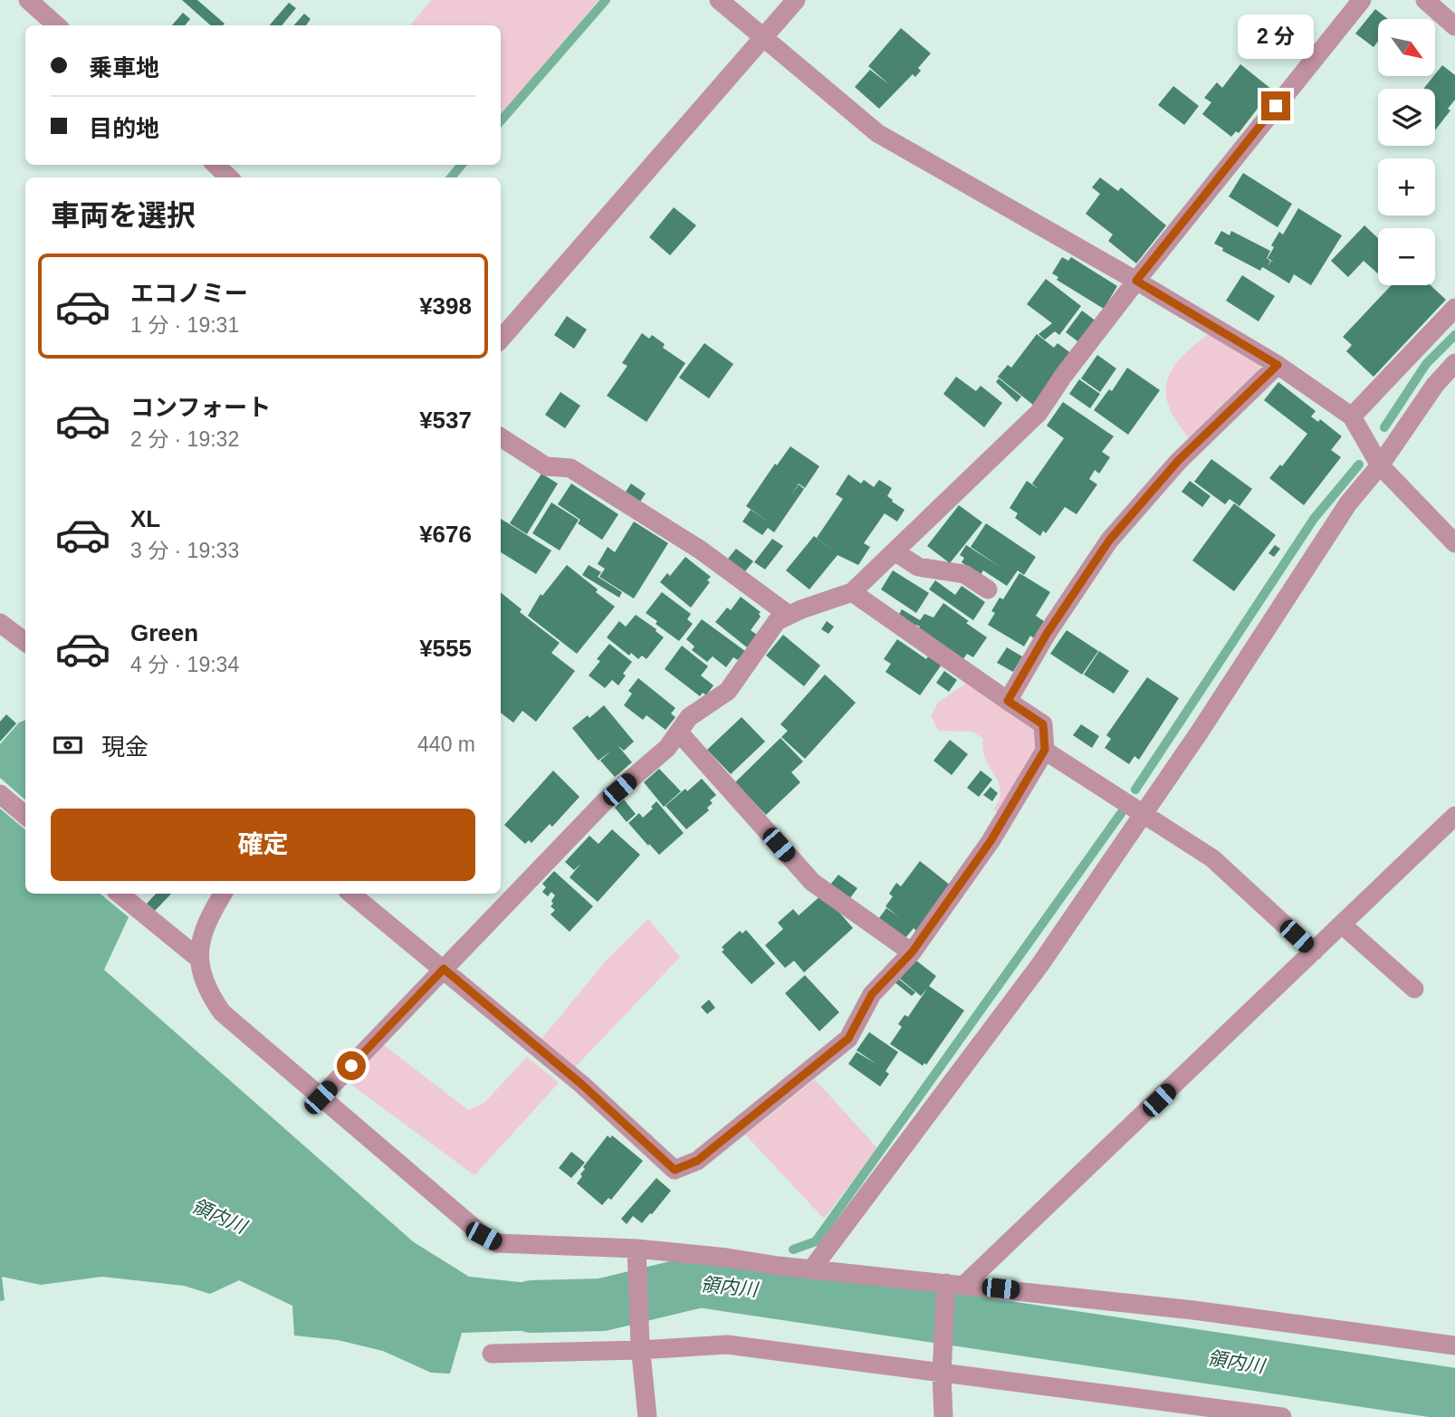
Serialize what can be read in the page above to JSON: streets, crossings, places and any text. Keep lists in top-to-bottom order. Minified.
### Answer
{"water":["領内川"],"north":"bottom right","page":{"bubble":"2 分","map_buttons":["+","−"],"banner":["乗車地","目的地"],"heading":"車両を選択","list":[{"name":"エコノミー","note":"1 分 · 19:31","value":"¥398"},{"name":"コンフォート","note":"2 分 · 19:32","value":"¥537"},{"name":"XL","note":"3 分 · 19:33","value":"¥676"},{"name":"Green","note":"4 分 · 19:34","value":"¥555"}],"pay":["現金","440 m"],"buttons":"確定"}}
